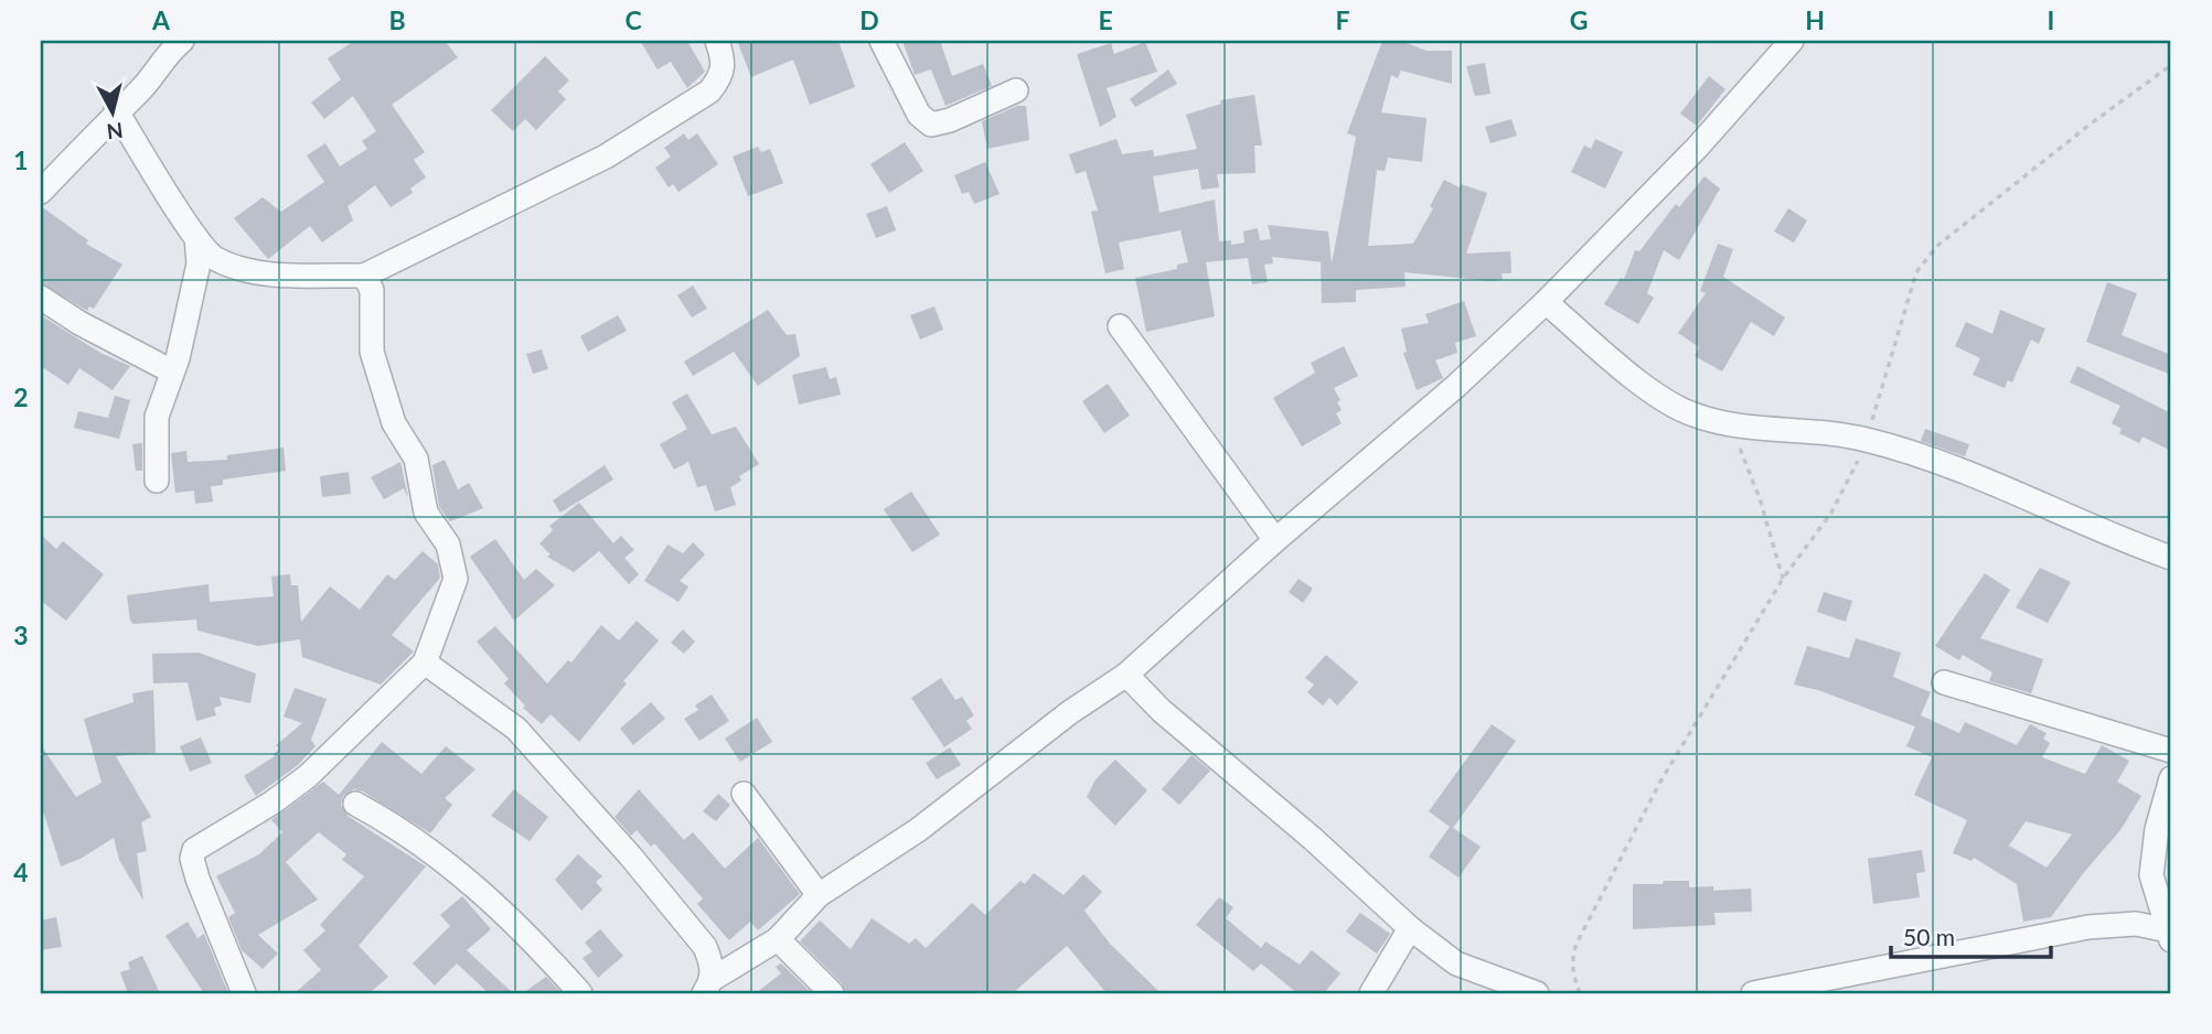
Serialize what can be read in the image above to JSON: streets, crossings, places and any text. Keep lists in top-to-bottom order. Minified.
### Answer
{"scale_bar":"50 m","north":"bottom","grid":{"columns":["A","B","C","D","E","F","G","H","I"],"rows":["1","2","3","4"]}}
